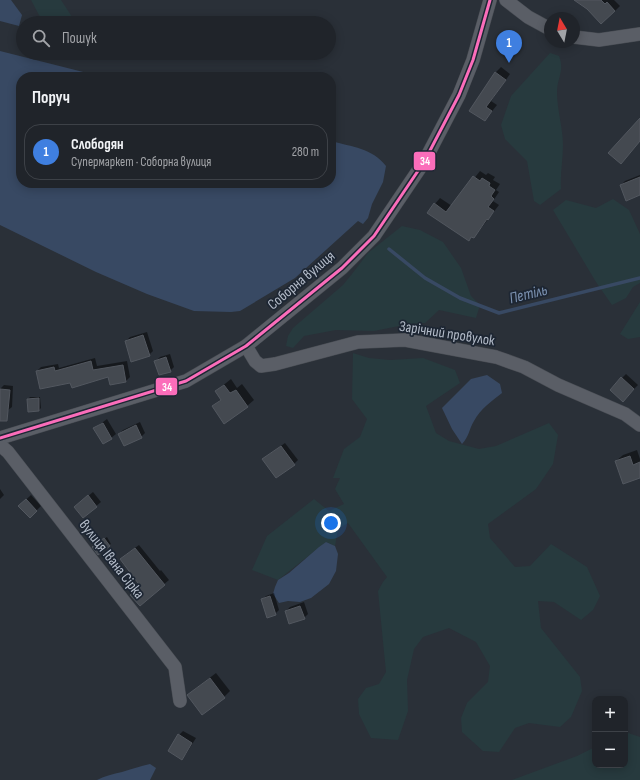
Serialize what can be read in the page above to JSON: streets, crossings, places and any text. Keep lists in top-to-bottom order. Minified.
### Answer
{"streets":{"street":["Соборна вулиця","Зарічний провулок","вулиця Івана Сірка"]},"crossings":[["Соборна вулиця","Зарічний провулок"]],"water":["Петіль"],"lines":["transit line 34"],"north":"top","page":{"search":"Пошук","pins":"1","heading":"Поруч","list":[{"mark":"1","name":"Слободян","note":"Супермаркет · Соборна вулиця","value":"280 m"}],"map_buttons":["+","−"]}}
